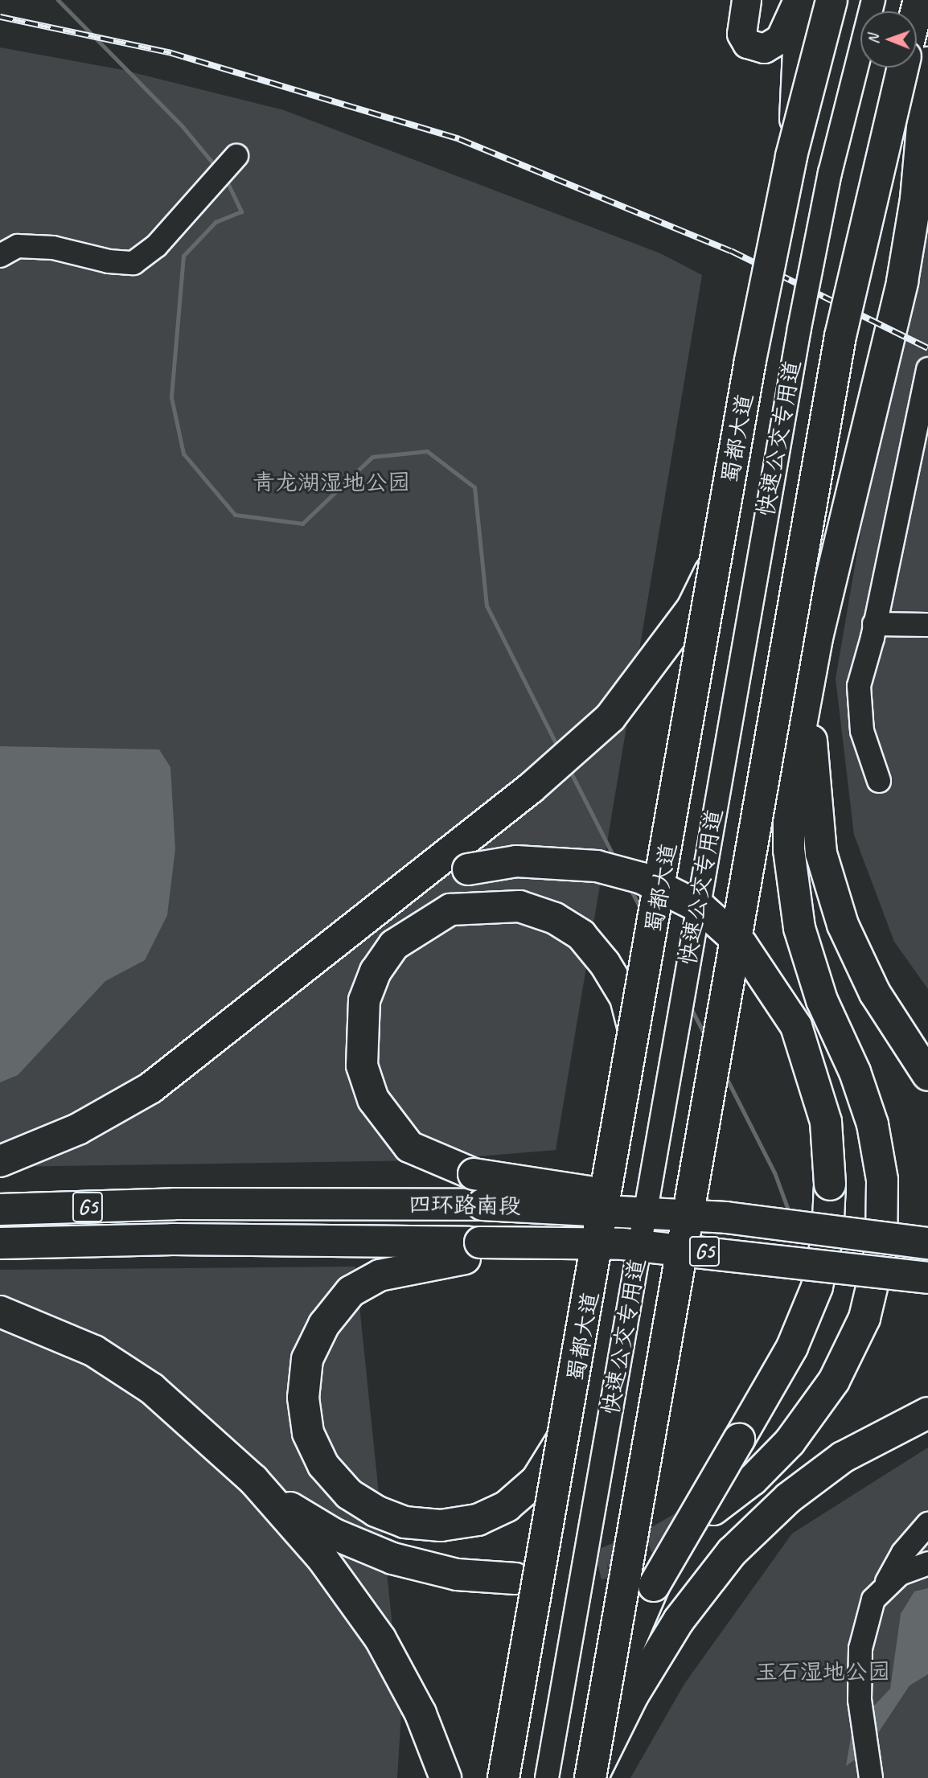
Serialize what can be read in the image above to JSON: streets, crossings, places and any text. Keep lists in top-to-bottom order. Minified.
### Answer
{"streets":{"highway":["蜀都大道","四环路南段","G5"],"street":["快速公交专用道"]},"parks":["青龙湖湿地公园","玉石湿地公园"],"north":"left"}
